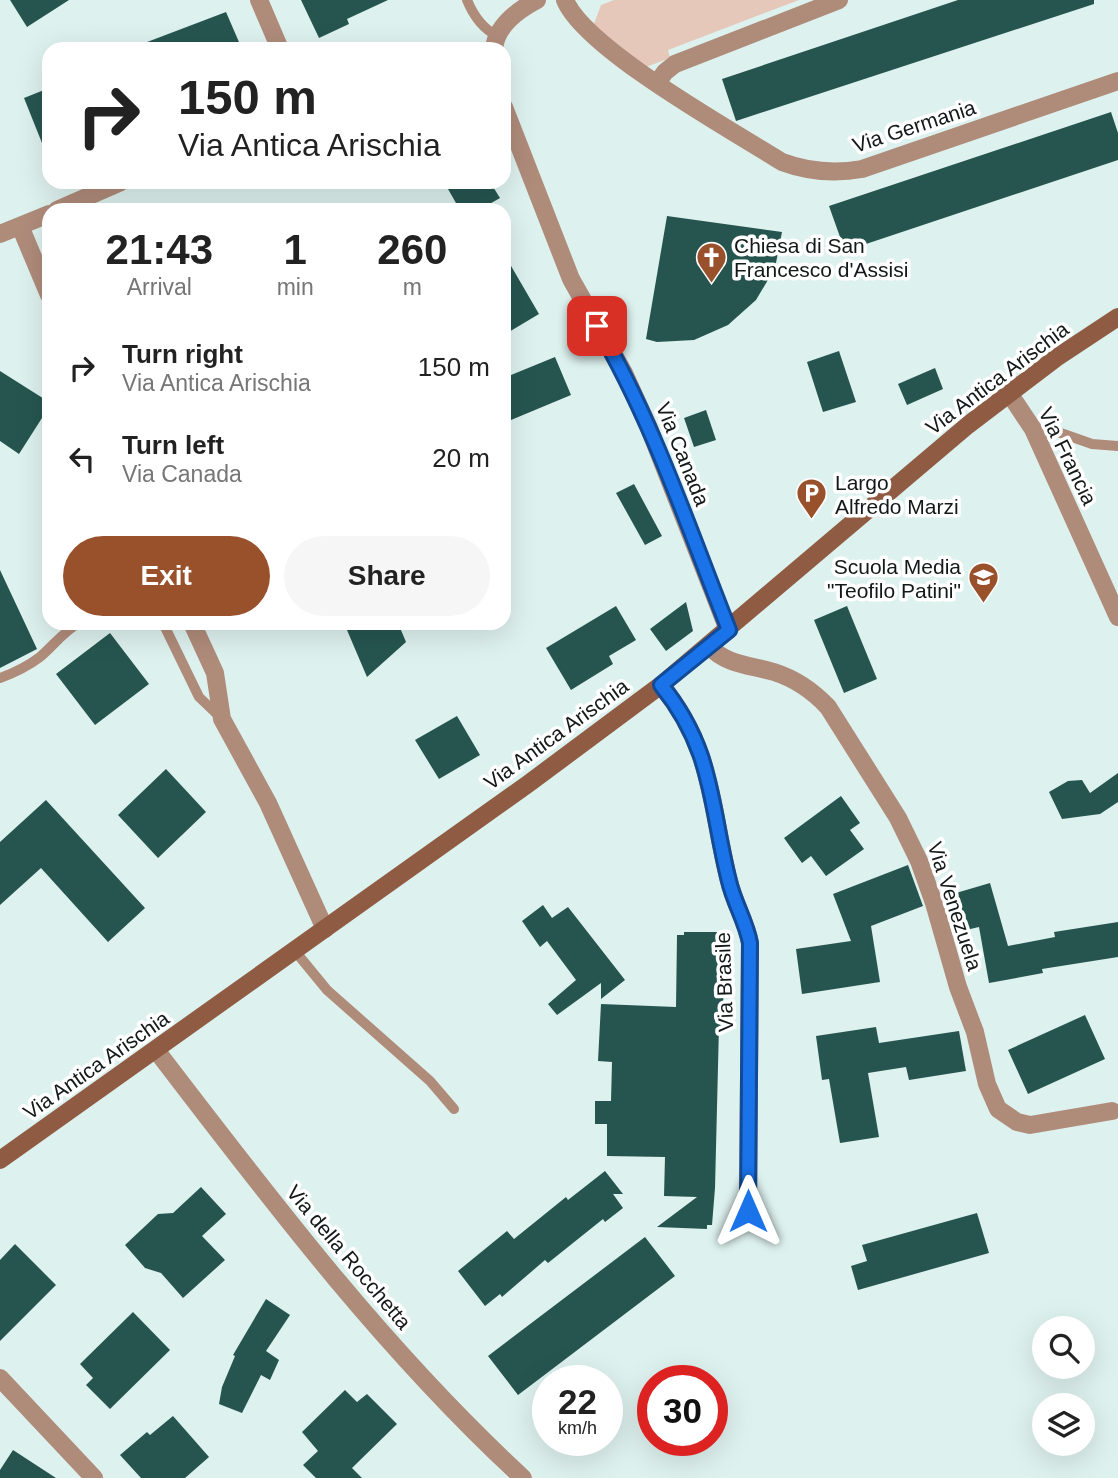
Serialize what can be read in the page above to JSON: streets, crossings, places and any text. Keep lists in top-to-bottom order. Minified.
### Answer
{"streets":{"main road":["Via Antica Arischia"],"street":["Via Germania","Via Canada","Via Francia","Via Venezuela","Via Brasile","Via della Rocchetta"]},"crossings":[["Via Antica Arischia","Via Canada"],["Via Antica Arischia","Via Francia"],["Via Antica Arischia","Via Venezuela"],["Via Antica Arischia","Via Brasile"],["Via Antica Arischia","Via della Rocchetta"]],"places":{"church":["Chiesa di San Francesco d'Assisi"],"parking":["Largo Alfredo Marzi"],"school or university":["Scuola Media \"Teofilo Patini\""]},"page":{"turn":["150 m","Via Antica Arischia"],"eta":["21:43","Arrival","1","min","260","m"],"list":[{"name":"Turn right","note":"Via Antica Arischia","value":"150 m"},{"name":"Turn left","note":"Via Canada","value":"20 m"}],"buttons":["Exit","Share"],"speed":"22 km/h","limit":"30"}}
